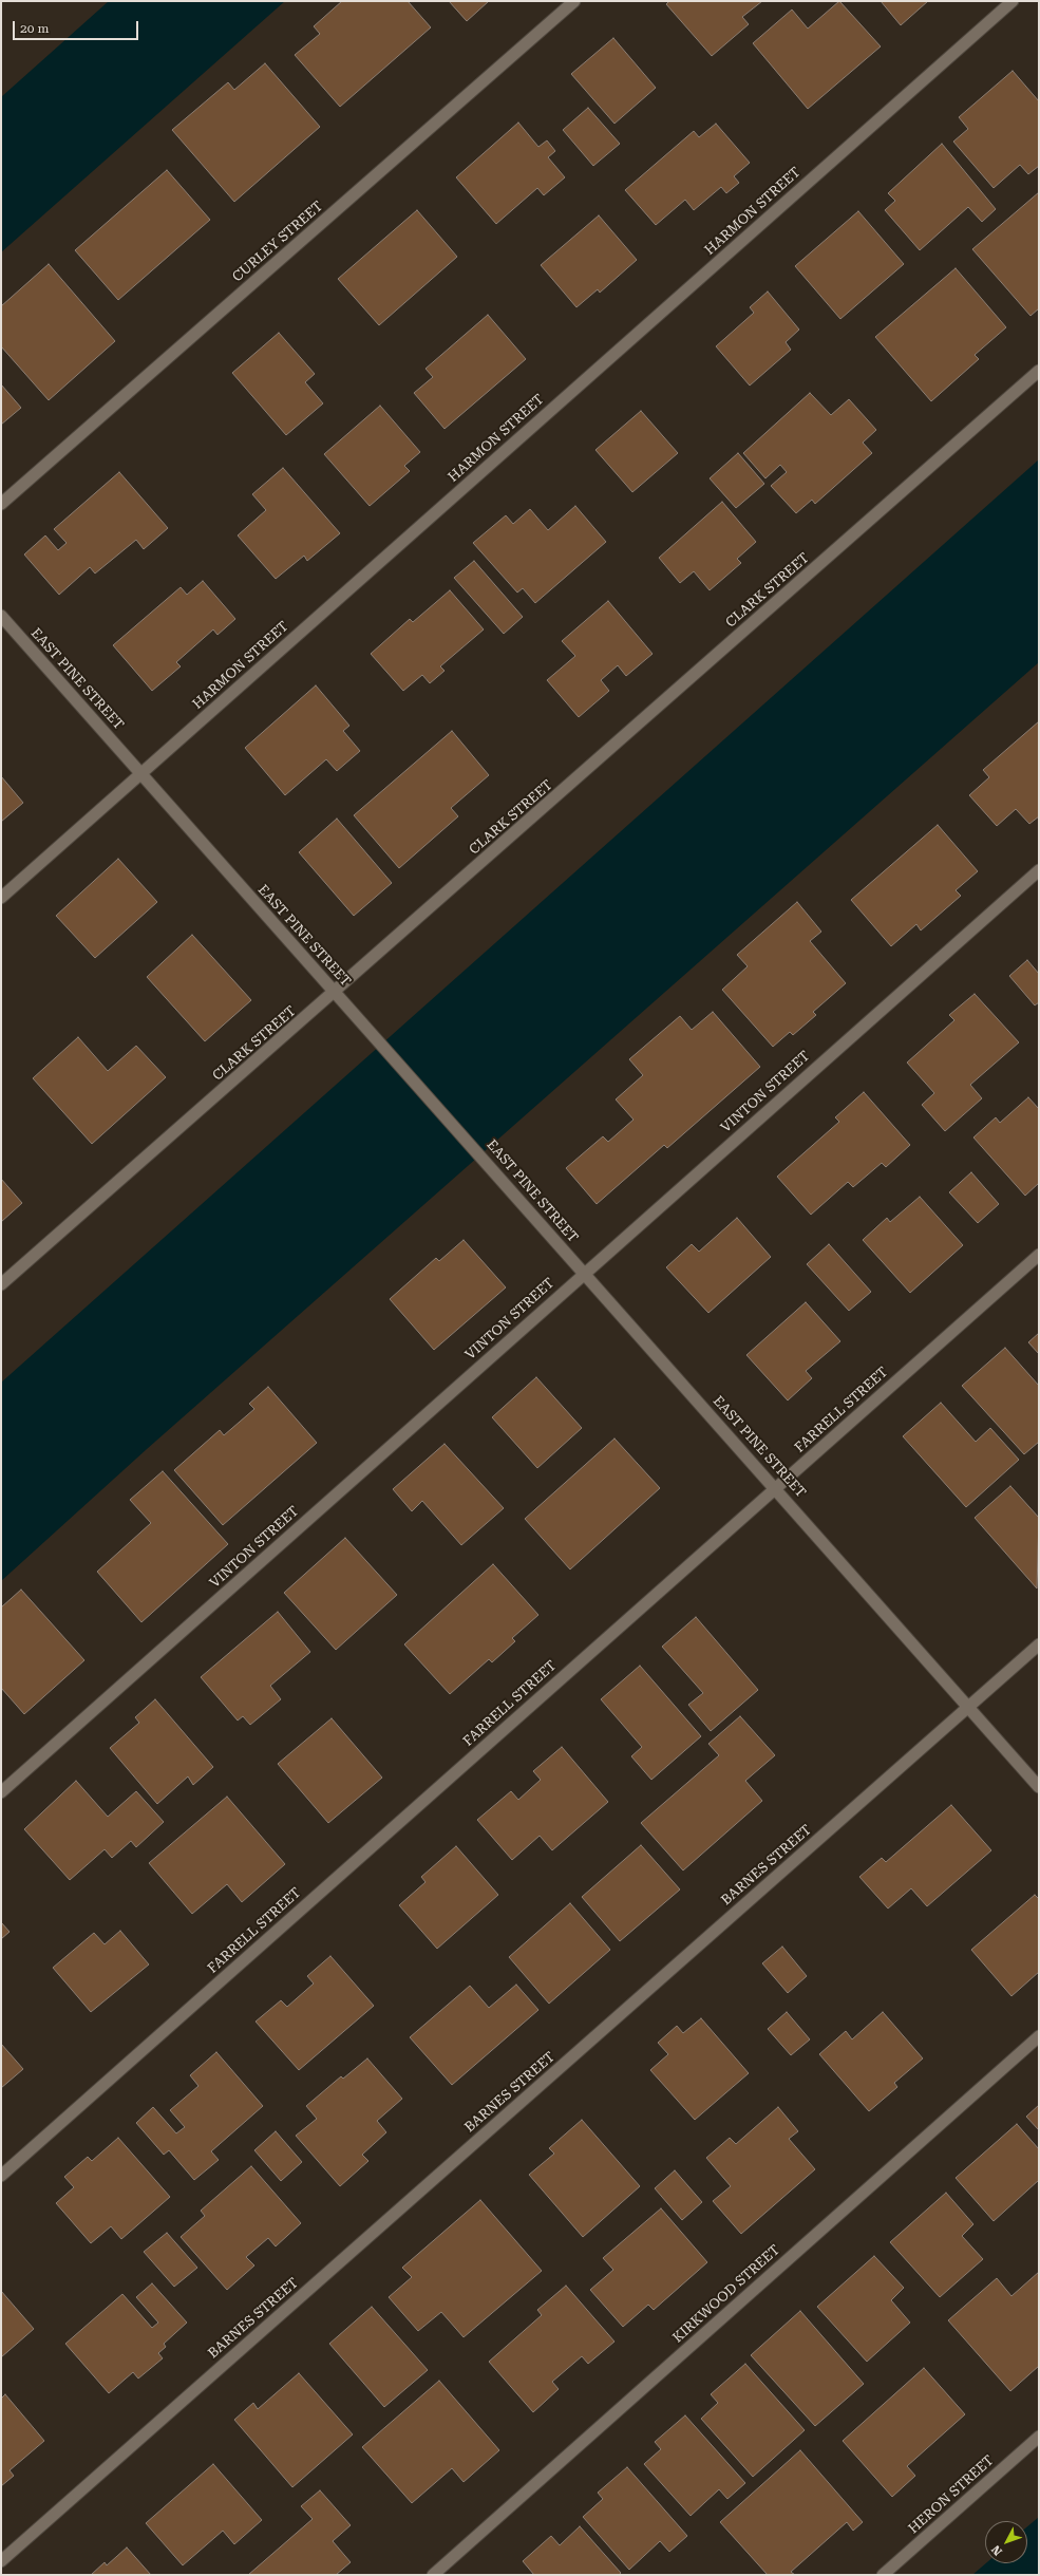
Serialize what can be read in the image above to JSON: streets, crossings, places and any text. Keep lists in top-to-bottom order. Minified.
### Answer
{"streets":{"street":["HARMON STREET","CURLEY STREET","CLARK STREET","EAST PINE STREET","VINTON STREET","FARRELL STREET","BARNES STREET","KIRKWOOD STREET","HERON STREET"]},"crossings":[["HARMON STREET","EAST PINE STREET"],["CLARK STREET","EAST PINE STREET"],["EAST PINE STREET","VINTON STREET"],["EAST PINE STREET","FARRELL STREET"],["EAST PINE STREET","BARNES STREET"]],"scale_bar":"20 m","north":"bottom left"}
